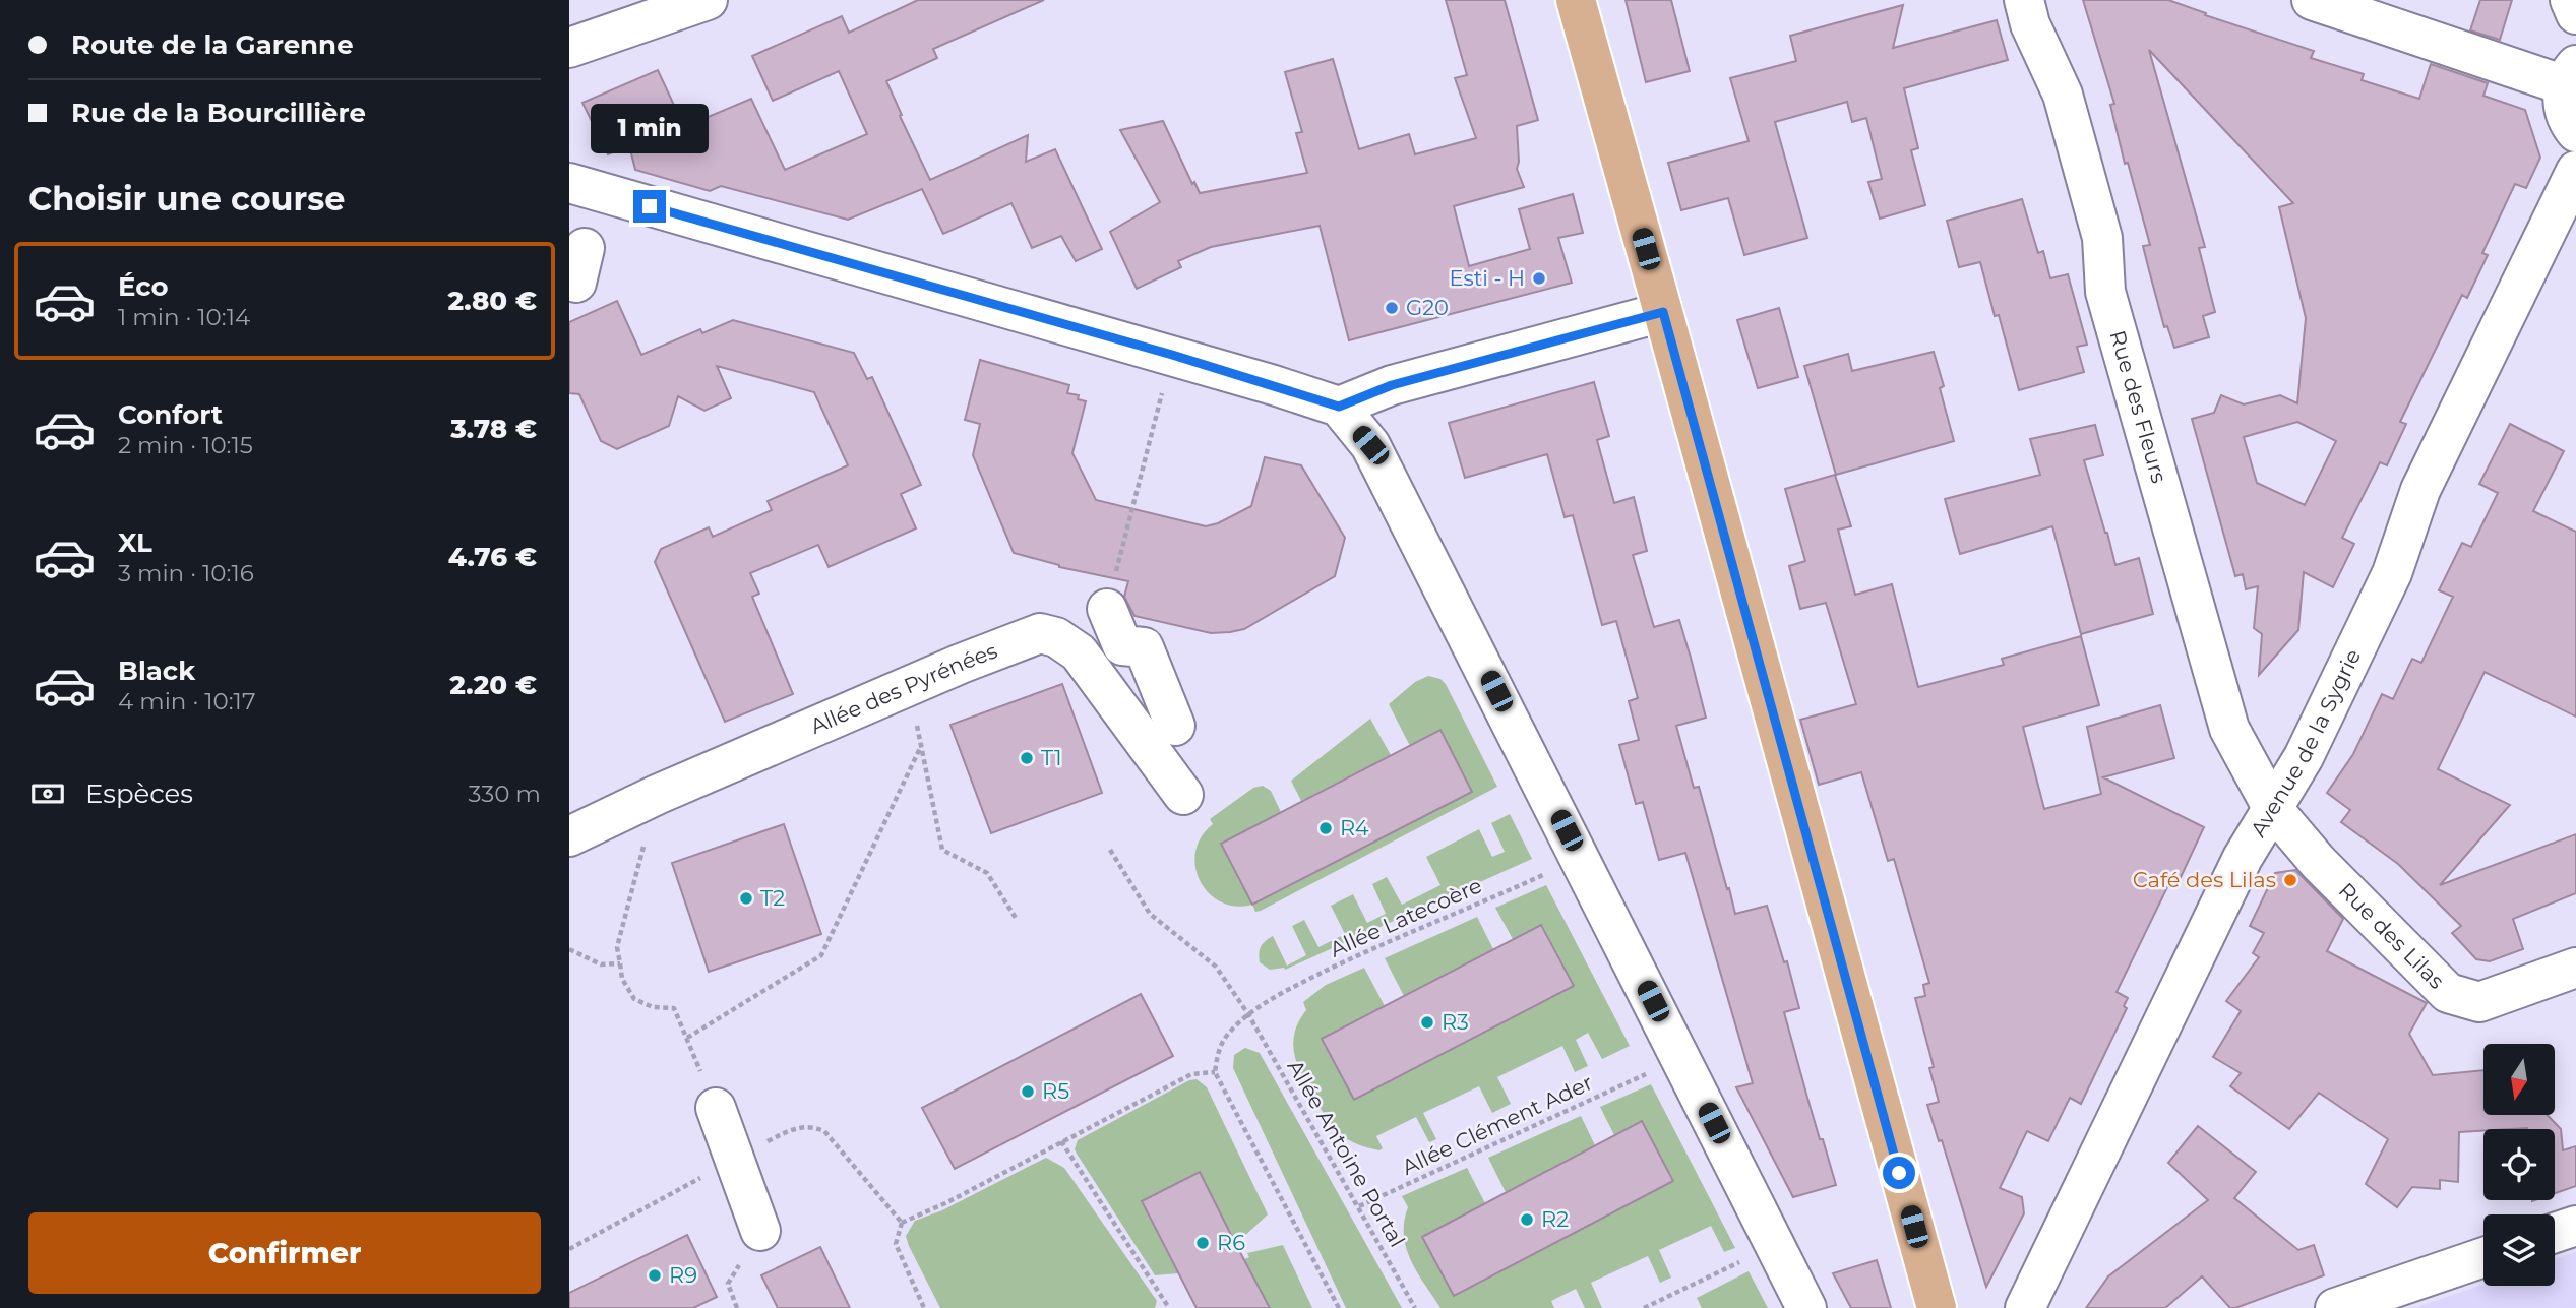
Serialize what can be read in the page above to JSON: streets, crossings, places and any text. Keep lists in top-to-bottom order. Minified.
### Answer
{"streets":{"street":["Rue des Fleurs","Allée des Pyrénées","Avenue de la Sygrie","Rue des Lilas"],"path":["Allée Latecoère","Allée Clément Ader","Allée Antoine Portal"]},"crossings":[["Rue des Fleurs","Avenue de la Sygrie"],["Rue des Fleurs","Rue des Lilas"],["Avenue de la Sygrie","Rue des Lilas"],["Allée Latecoère","Allée Antoine Portal"],["Allée Clément Ader","Allée Antoine Portal"]],"places":["Esti - H","G20","T1","R4","Café des Lilas","T2","R3","R5","R2","R6","R9"],"north":"bottom","page":{"banner":["Route de la Garenne","Rue de la Bourcillière"],"bubble":"1 min","heading":"Choisir une course","list":[{"name":"Éco","note":"1 min · 10:14","value":"2.80 €"},{"name":"Confort","note":"2 min · 10:15","value":"3.78 €"},{"name":"XL","note":"3 min · 10:16","value":"4.76 €"},{"name":"Black","note":"4 min · 10:17","value":"2.20 €"}],"pay":["Espèces","330 m"],"buttons":"Confirmer"}}
